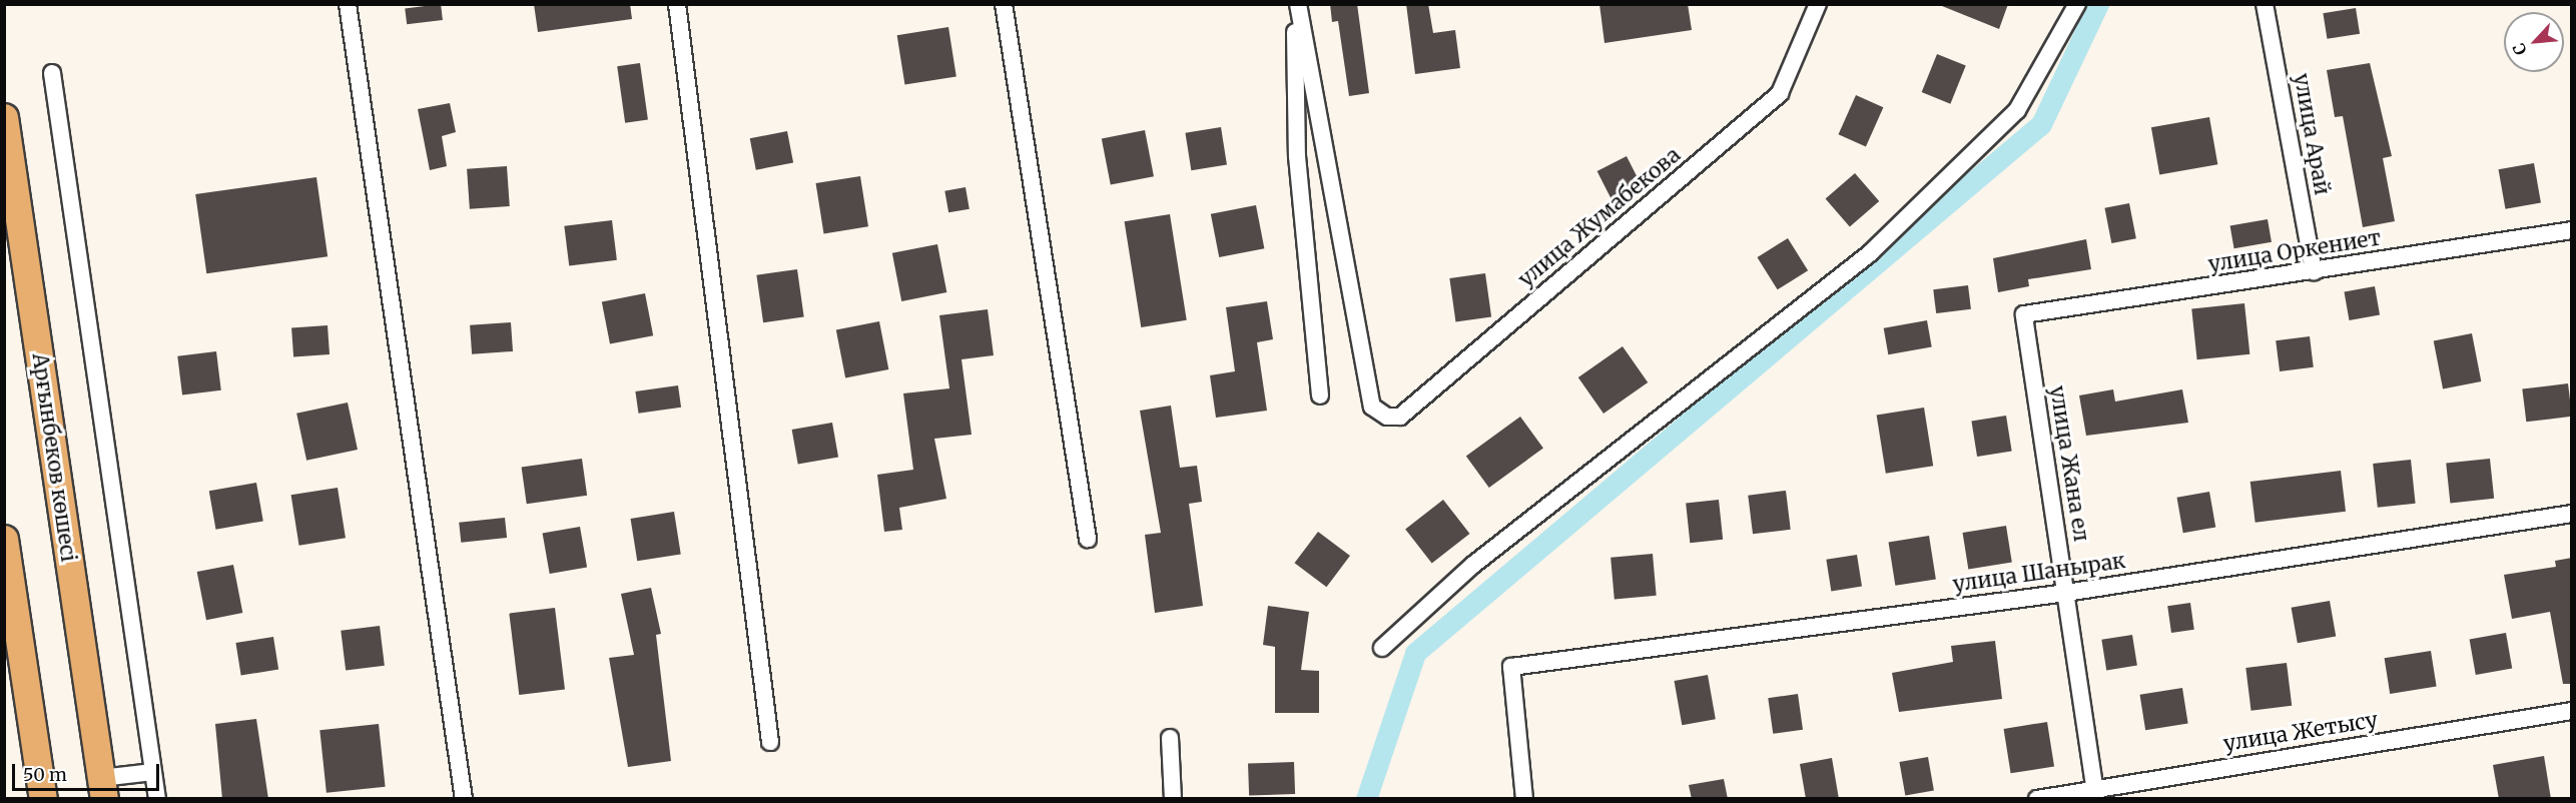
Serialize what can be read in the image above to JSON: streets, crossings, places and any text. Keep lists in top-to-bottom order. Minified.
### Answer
{"streets":{"main road":["Арғынбеков көшесі"],"street":["улица Арай","улица Жумабекова","улица Оркениет","улица Жана ел","улица Шанырак","улица Жетысу"]},"crossings":[["улица Арай","улица Оркениет"],["улица Оркениет","улица Жана ел"],["улица Жана ел","улица Шанырак"],["улица Жана ел","улица Жетысу"]],"scale_bar":"50 m","north":"bottom left"}
